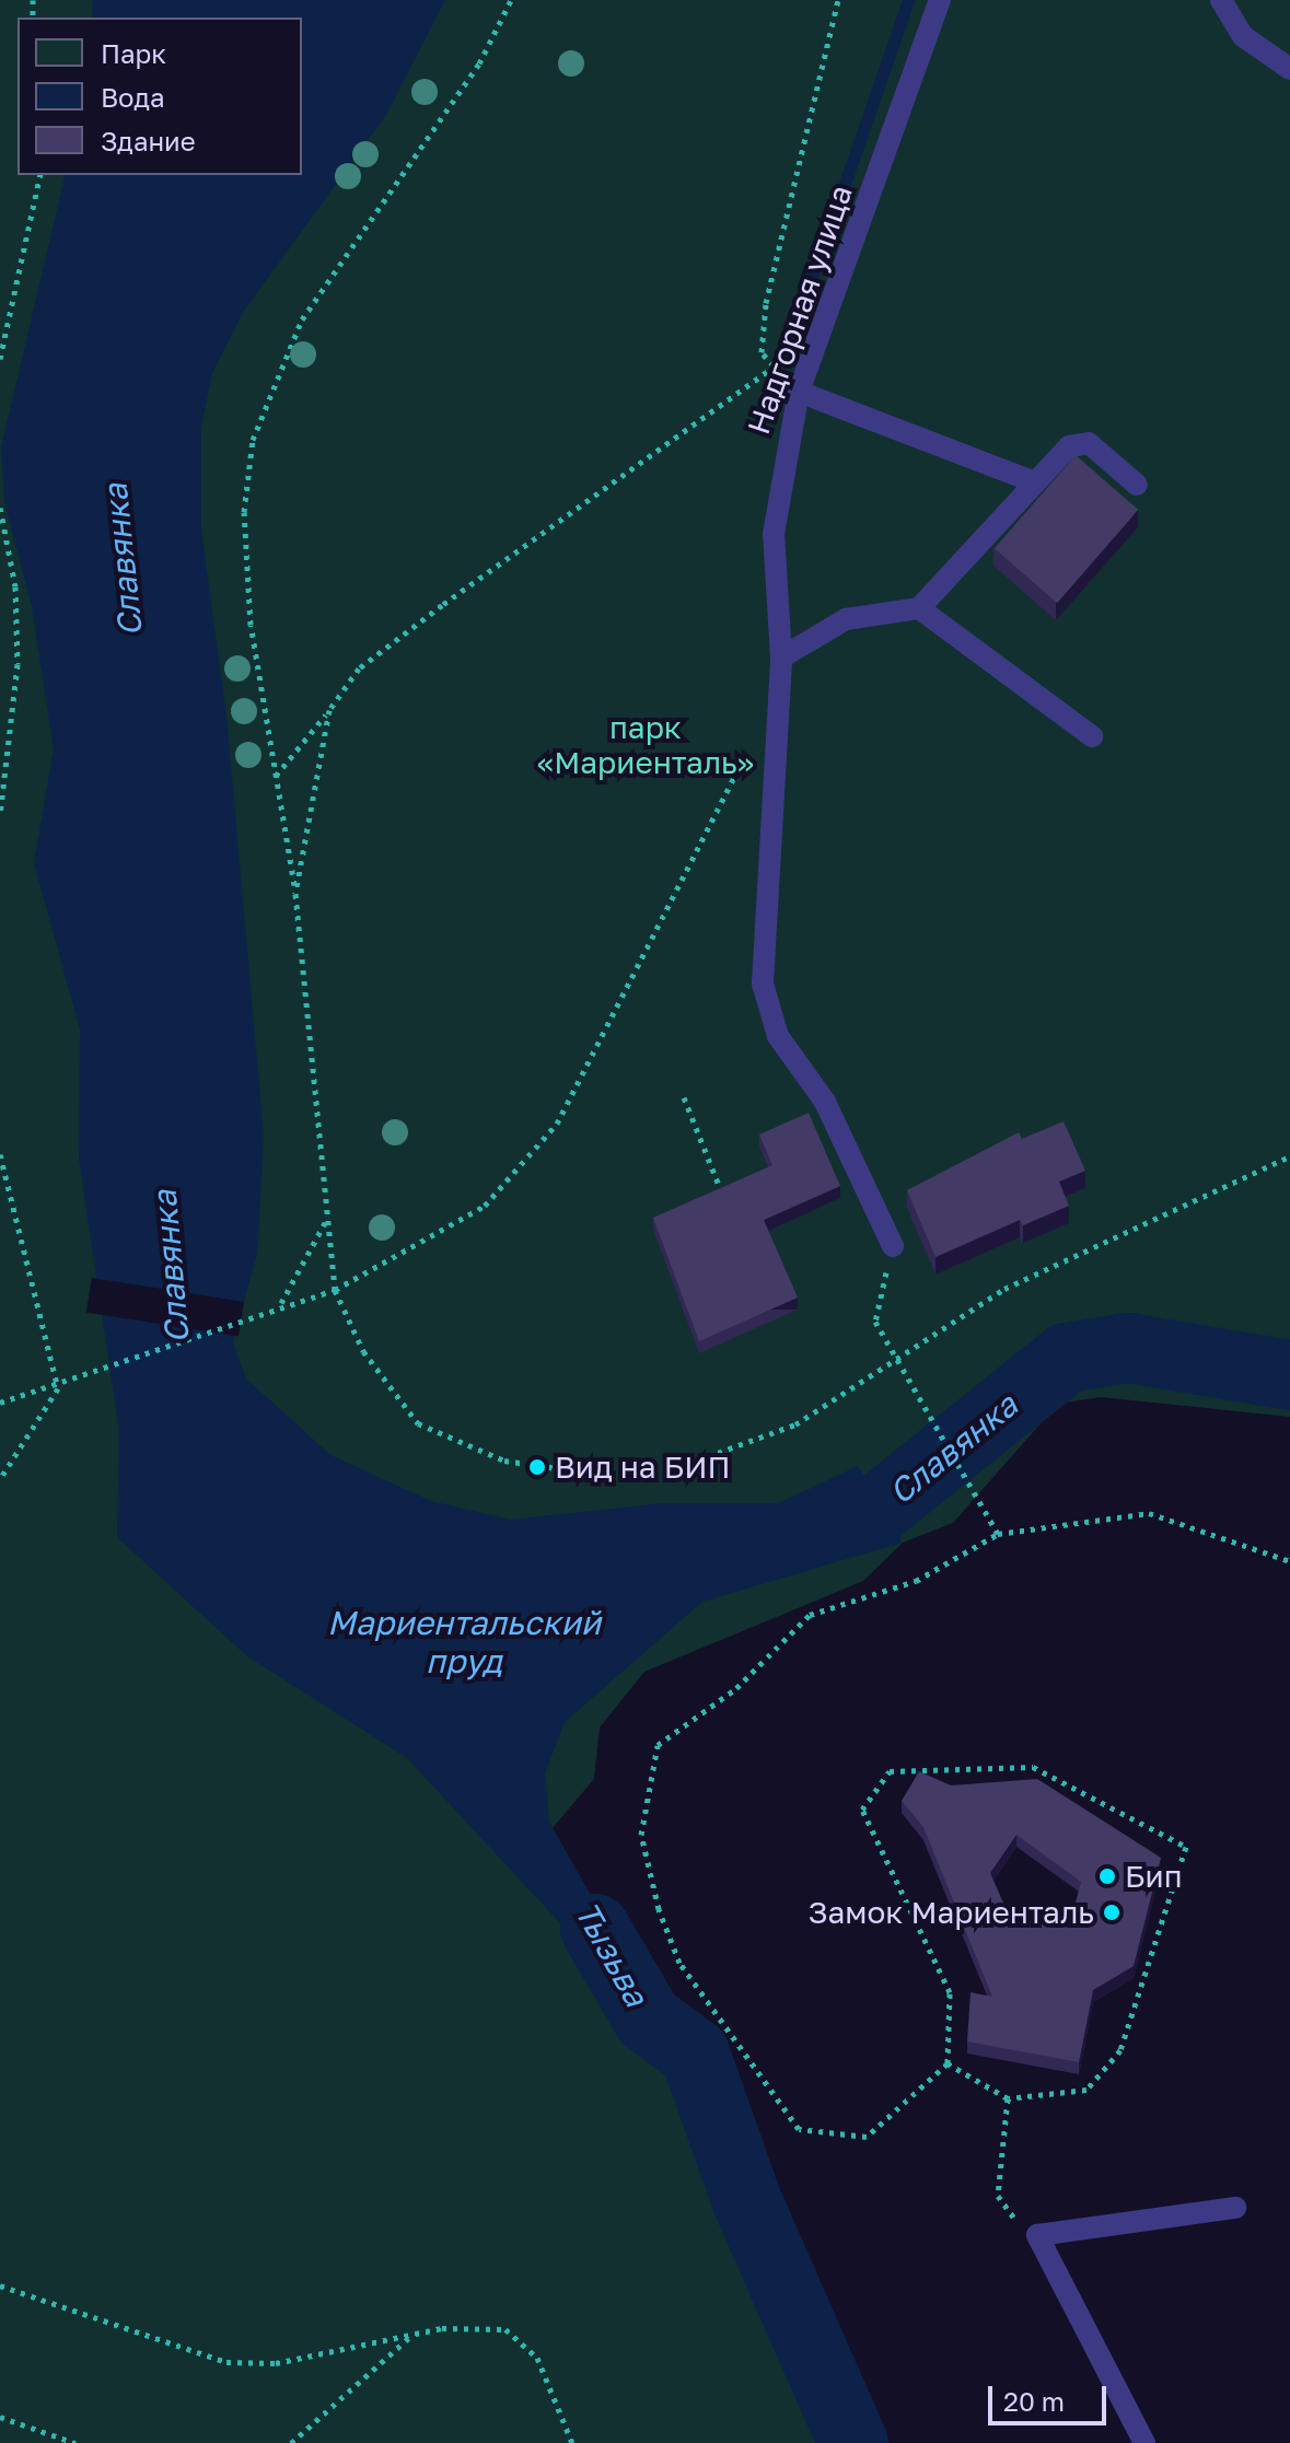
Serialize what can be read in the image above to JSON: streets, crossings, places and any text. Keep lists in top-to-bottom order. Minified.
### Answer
{"streets":{"lane":["Надгорная улица"]},"water":["Славянка","Мариентальский пруд","Тызьва"],"parks":["парк «Мариенталь»"],"places":["Вид на БИП","Бип","Замок Мариенталь"],"legend":["Парк","Вода","Здание"],"scale_bar":"20 m"}
